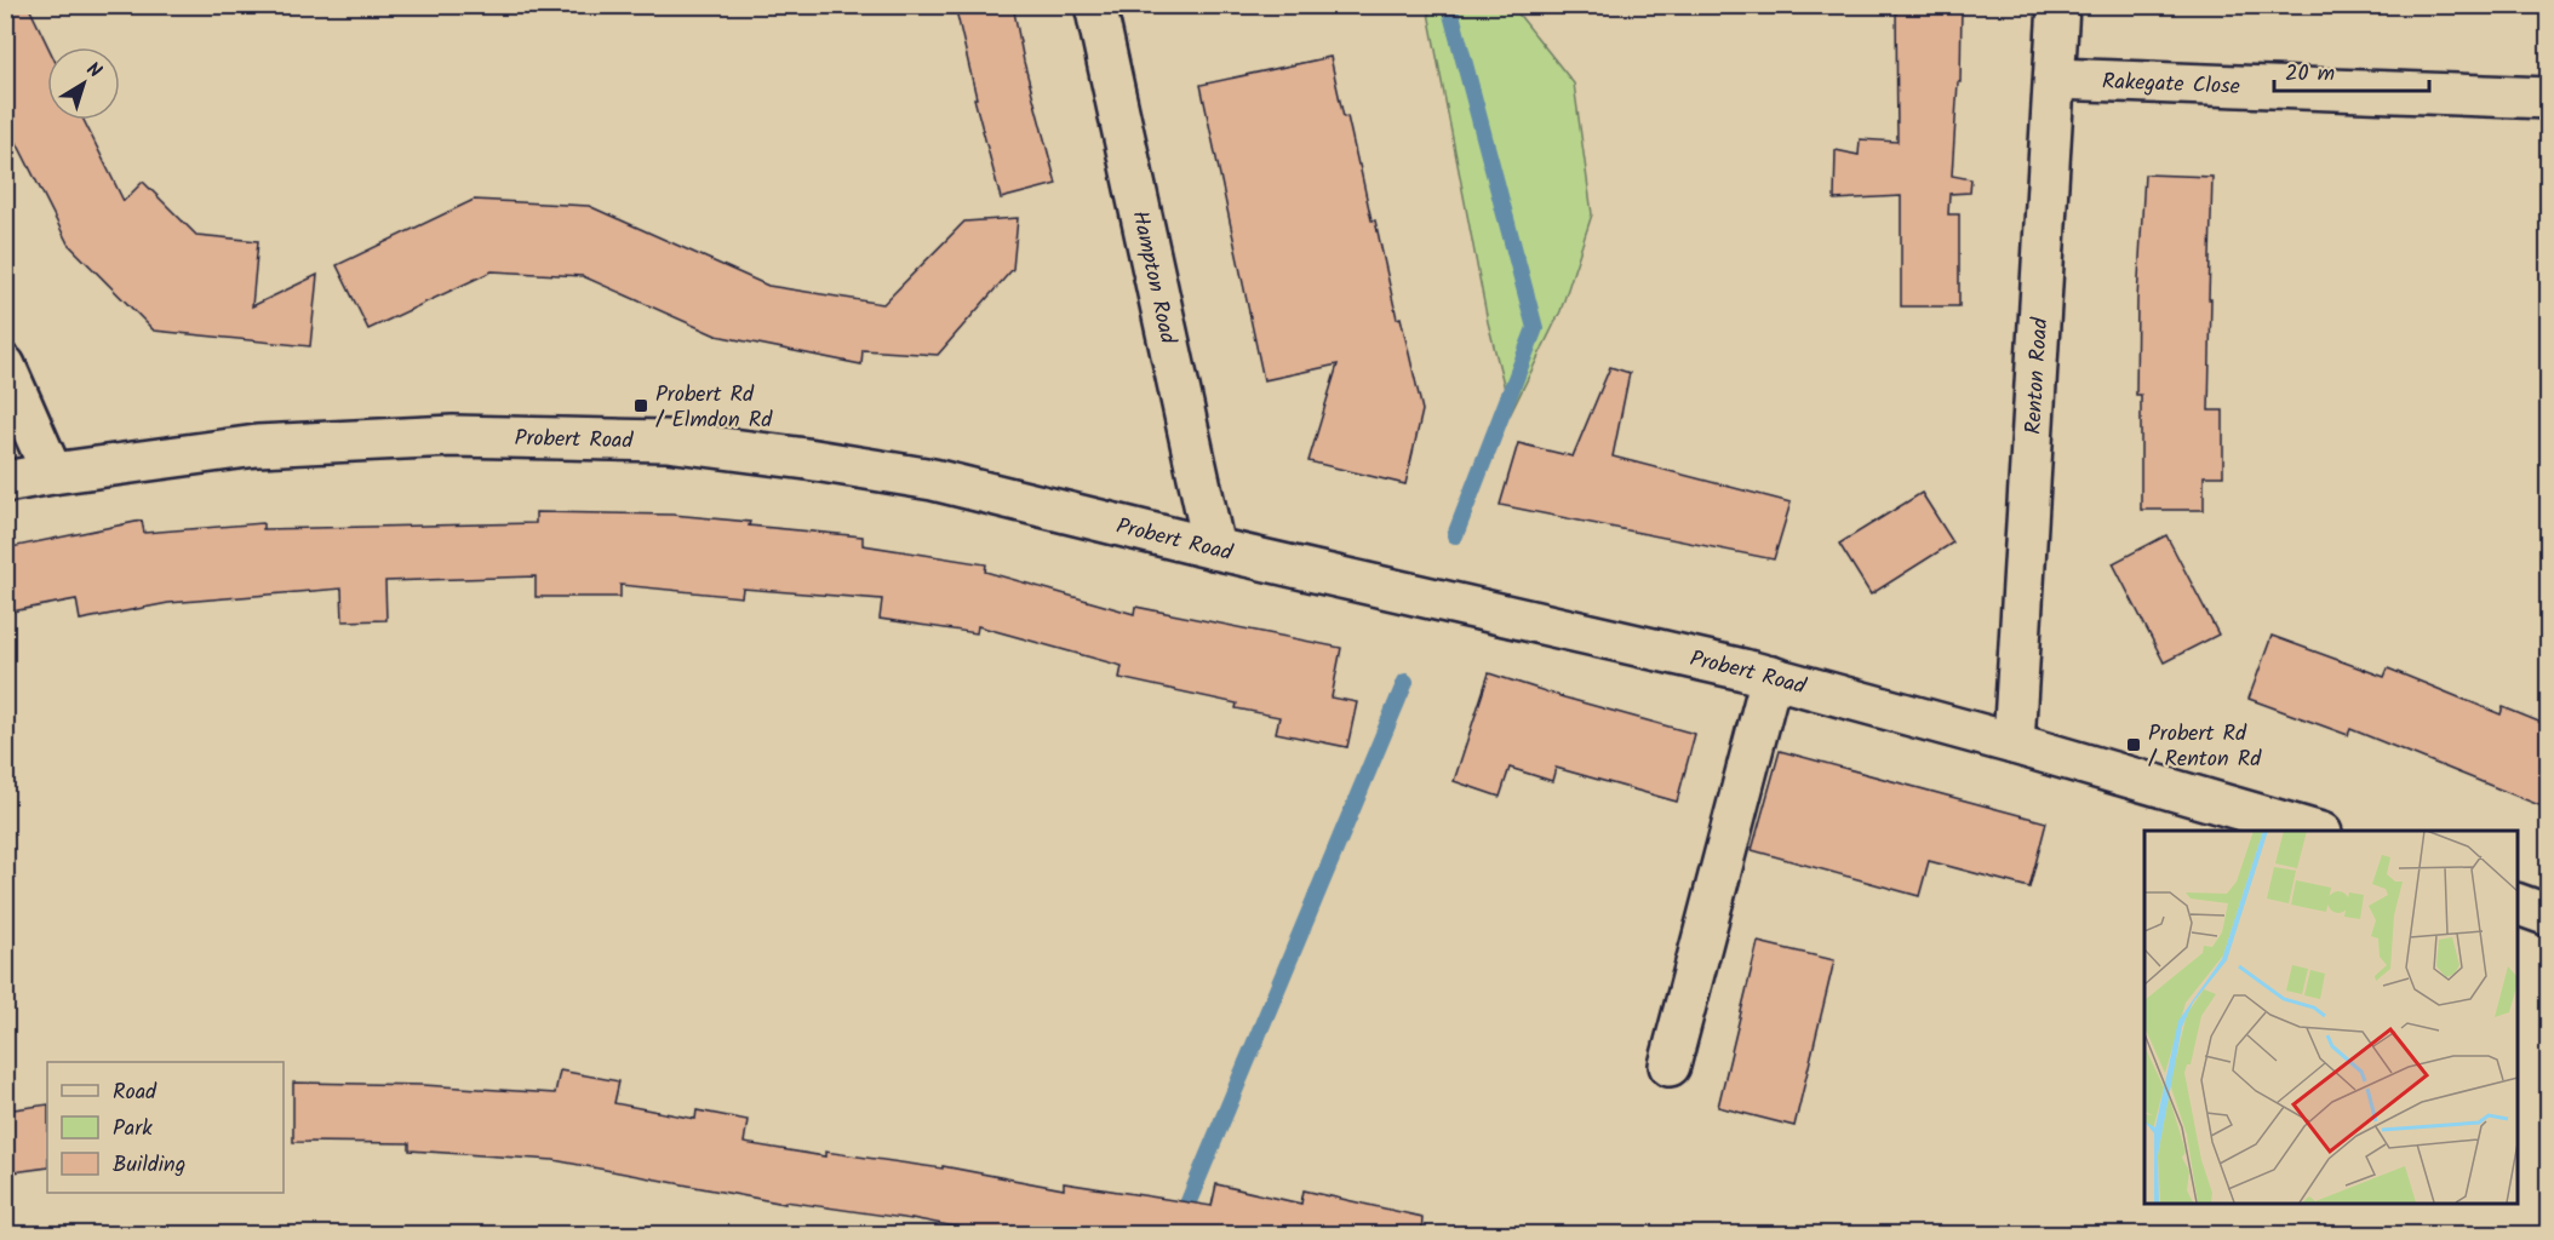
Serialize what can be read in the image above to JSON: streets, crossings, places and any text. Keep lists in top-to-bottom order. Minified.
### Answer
{"streets":{"street":["Rakegate Close","Hampton Road","Renton Road","Probert Road"]},"crossings":[["Rakegate Close","Renton Road"],["Hampton Road","Probert Road"],["Renton Road","Probert Road"]],"places":{"transit":["Probert Rd / Elmdon Rd","Probert Rd / Renton Rd"]},"legend":["Road","Park","Building"],"scale_bar":"20 m","north":"top right"}
